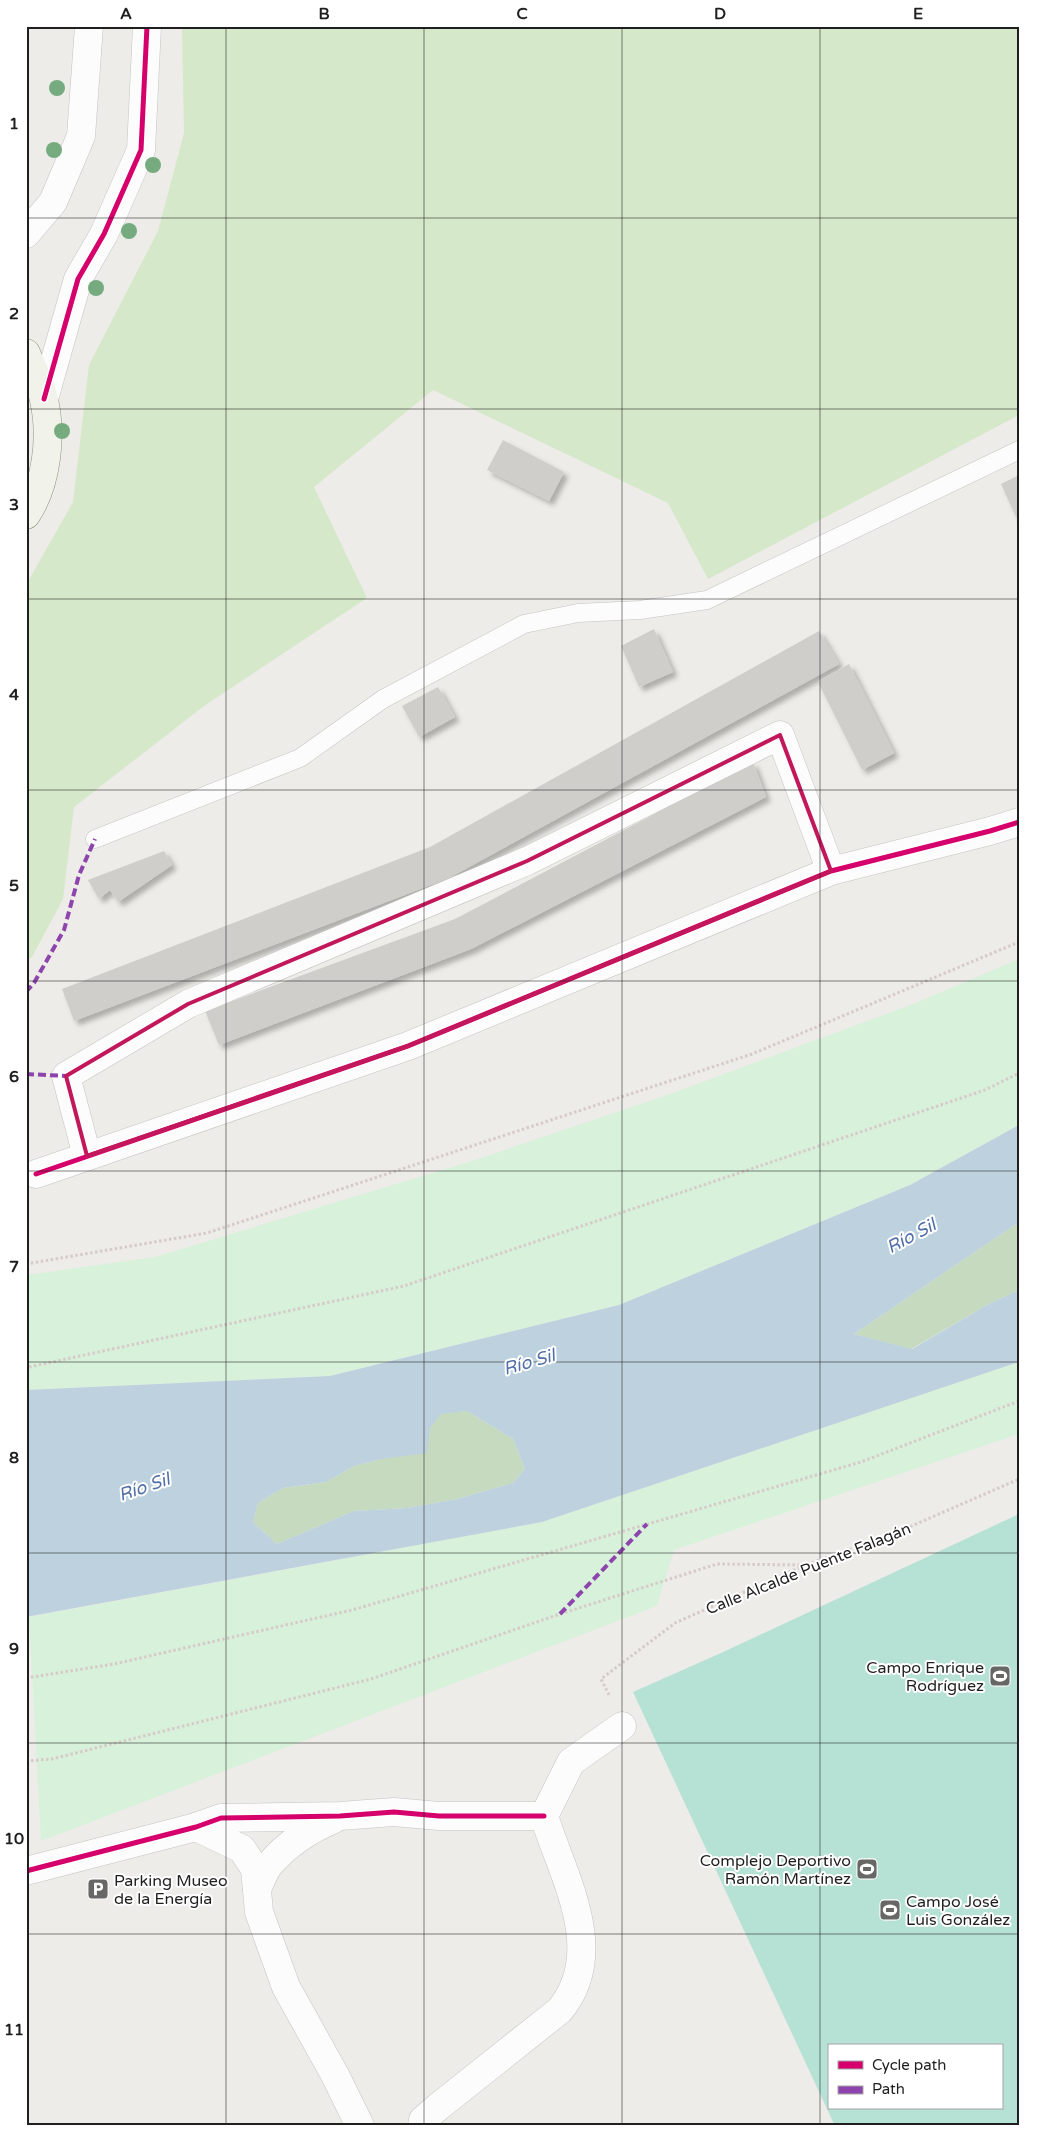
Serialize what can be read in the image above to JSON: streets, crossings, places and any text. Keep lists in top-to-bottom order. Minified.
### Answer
{"streets":{"path":["Calle Alcalde Puente Falagán"]},"water":["Río Sil"],"places":{"sports":["Campo Enrique Rodríguez","Complejo Deportivo Ramón Martínez","Campo José Luis González"],"parking":["Parking Museo de la Energía"]},"legend":["Cycle path","Path"],"grid":{"columns":["A","B","C","D","E"],"rows":["1","2","3","4","5","6","7","8","9","10","11"]}}
